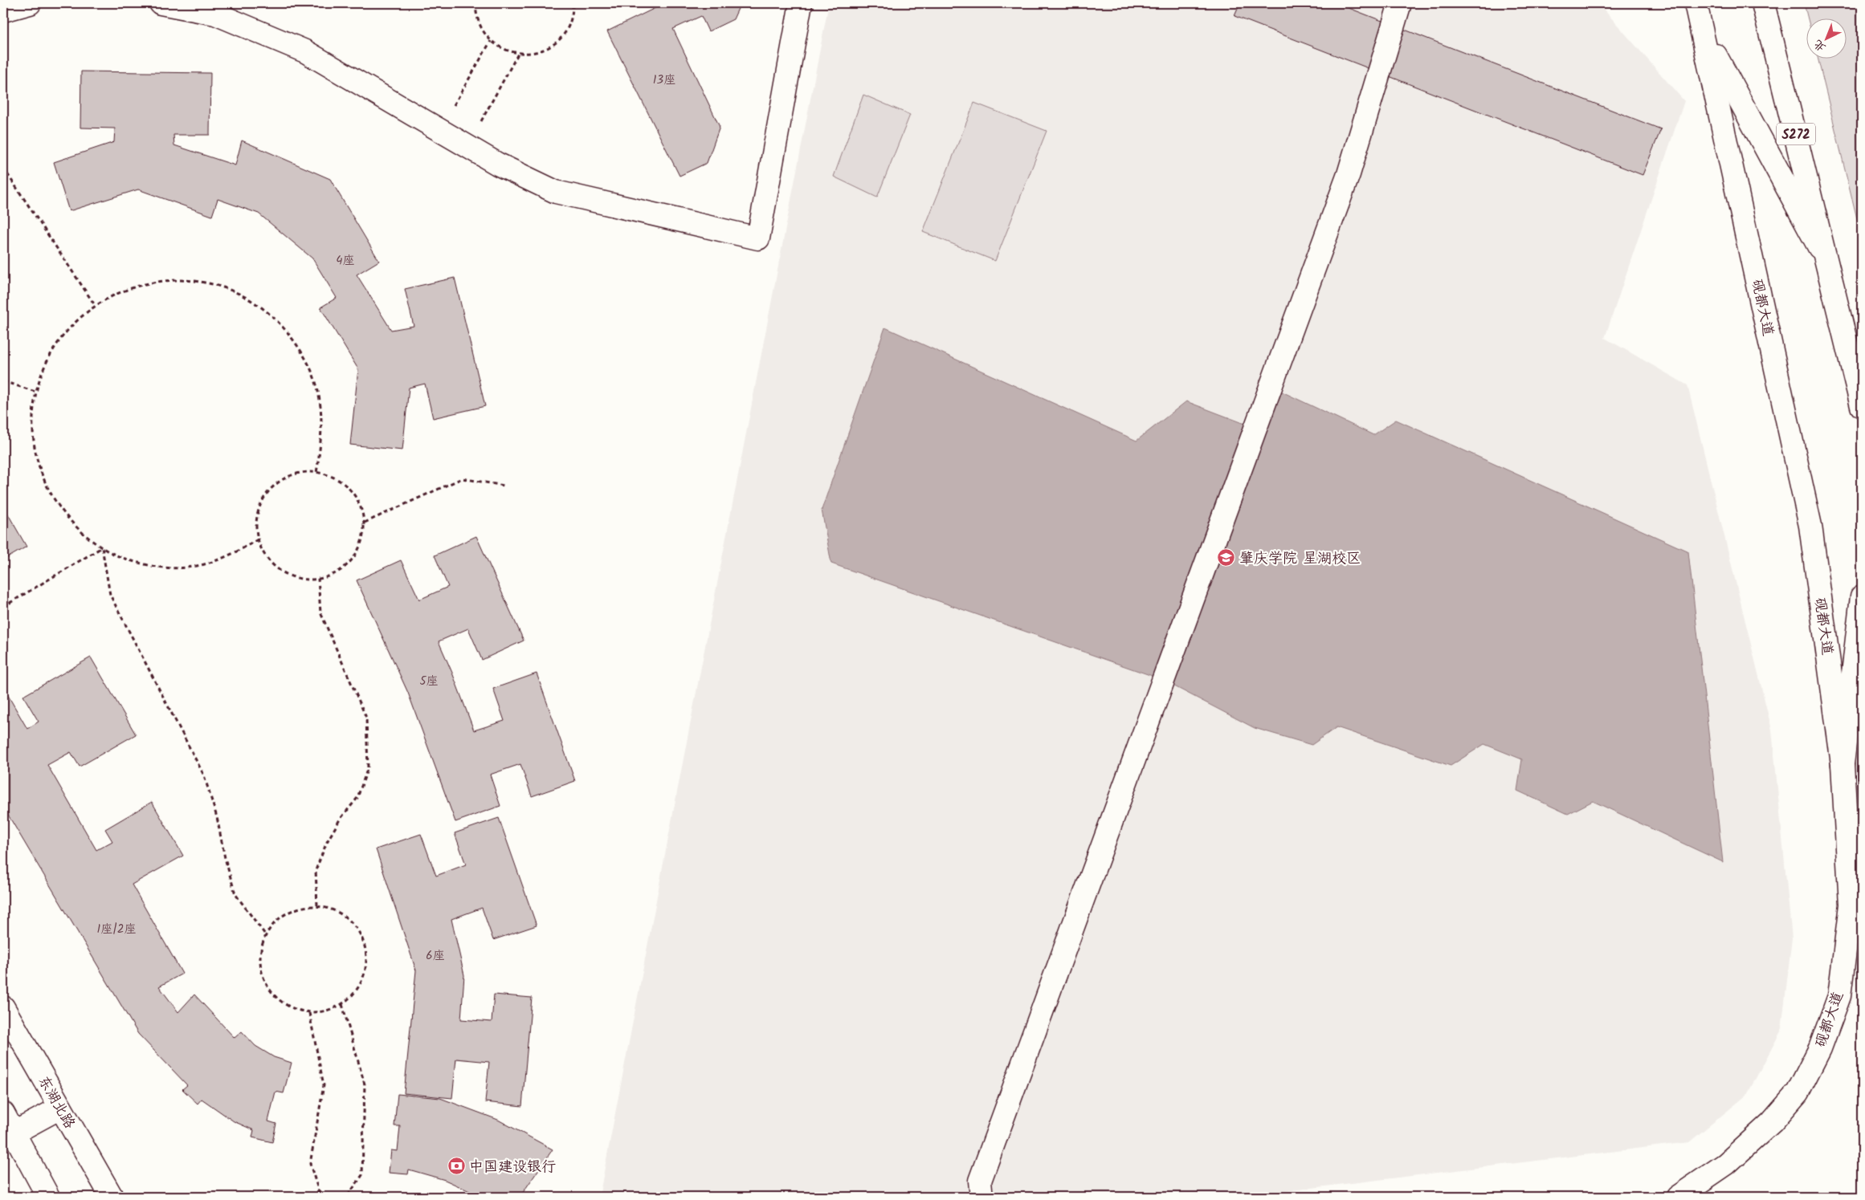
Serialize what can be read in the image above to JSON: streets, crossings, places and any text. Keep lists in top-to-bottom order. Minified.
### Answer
{"streets":{"street":["S272","砚都大道","东湖北路"]},"places":{"school or university":["肇庆学院 星湖校区"],"bank":["中国建设银行"]},"house_numbers":["13座","4座","5座","1座|2座","6座"],"north":"bottom left"}
